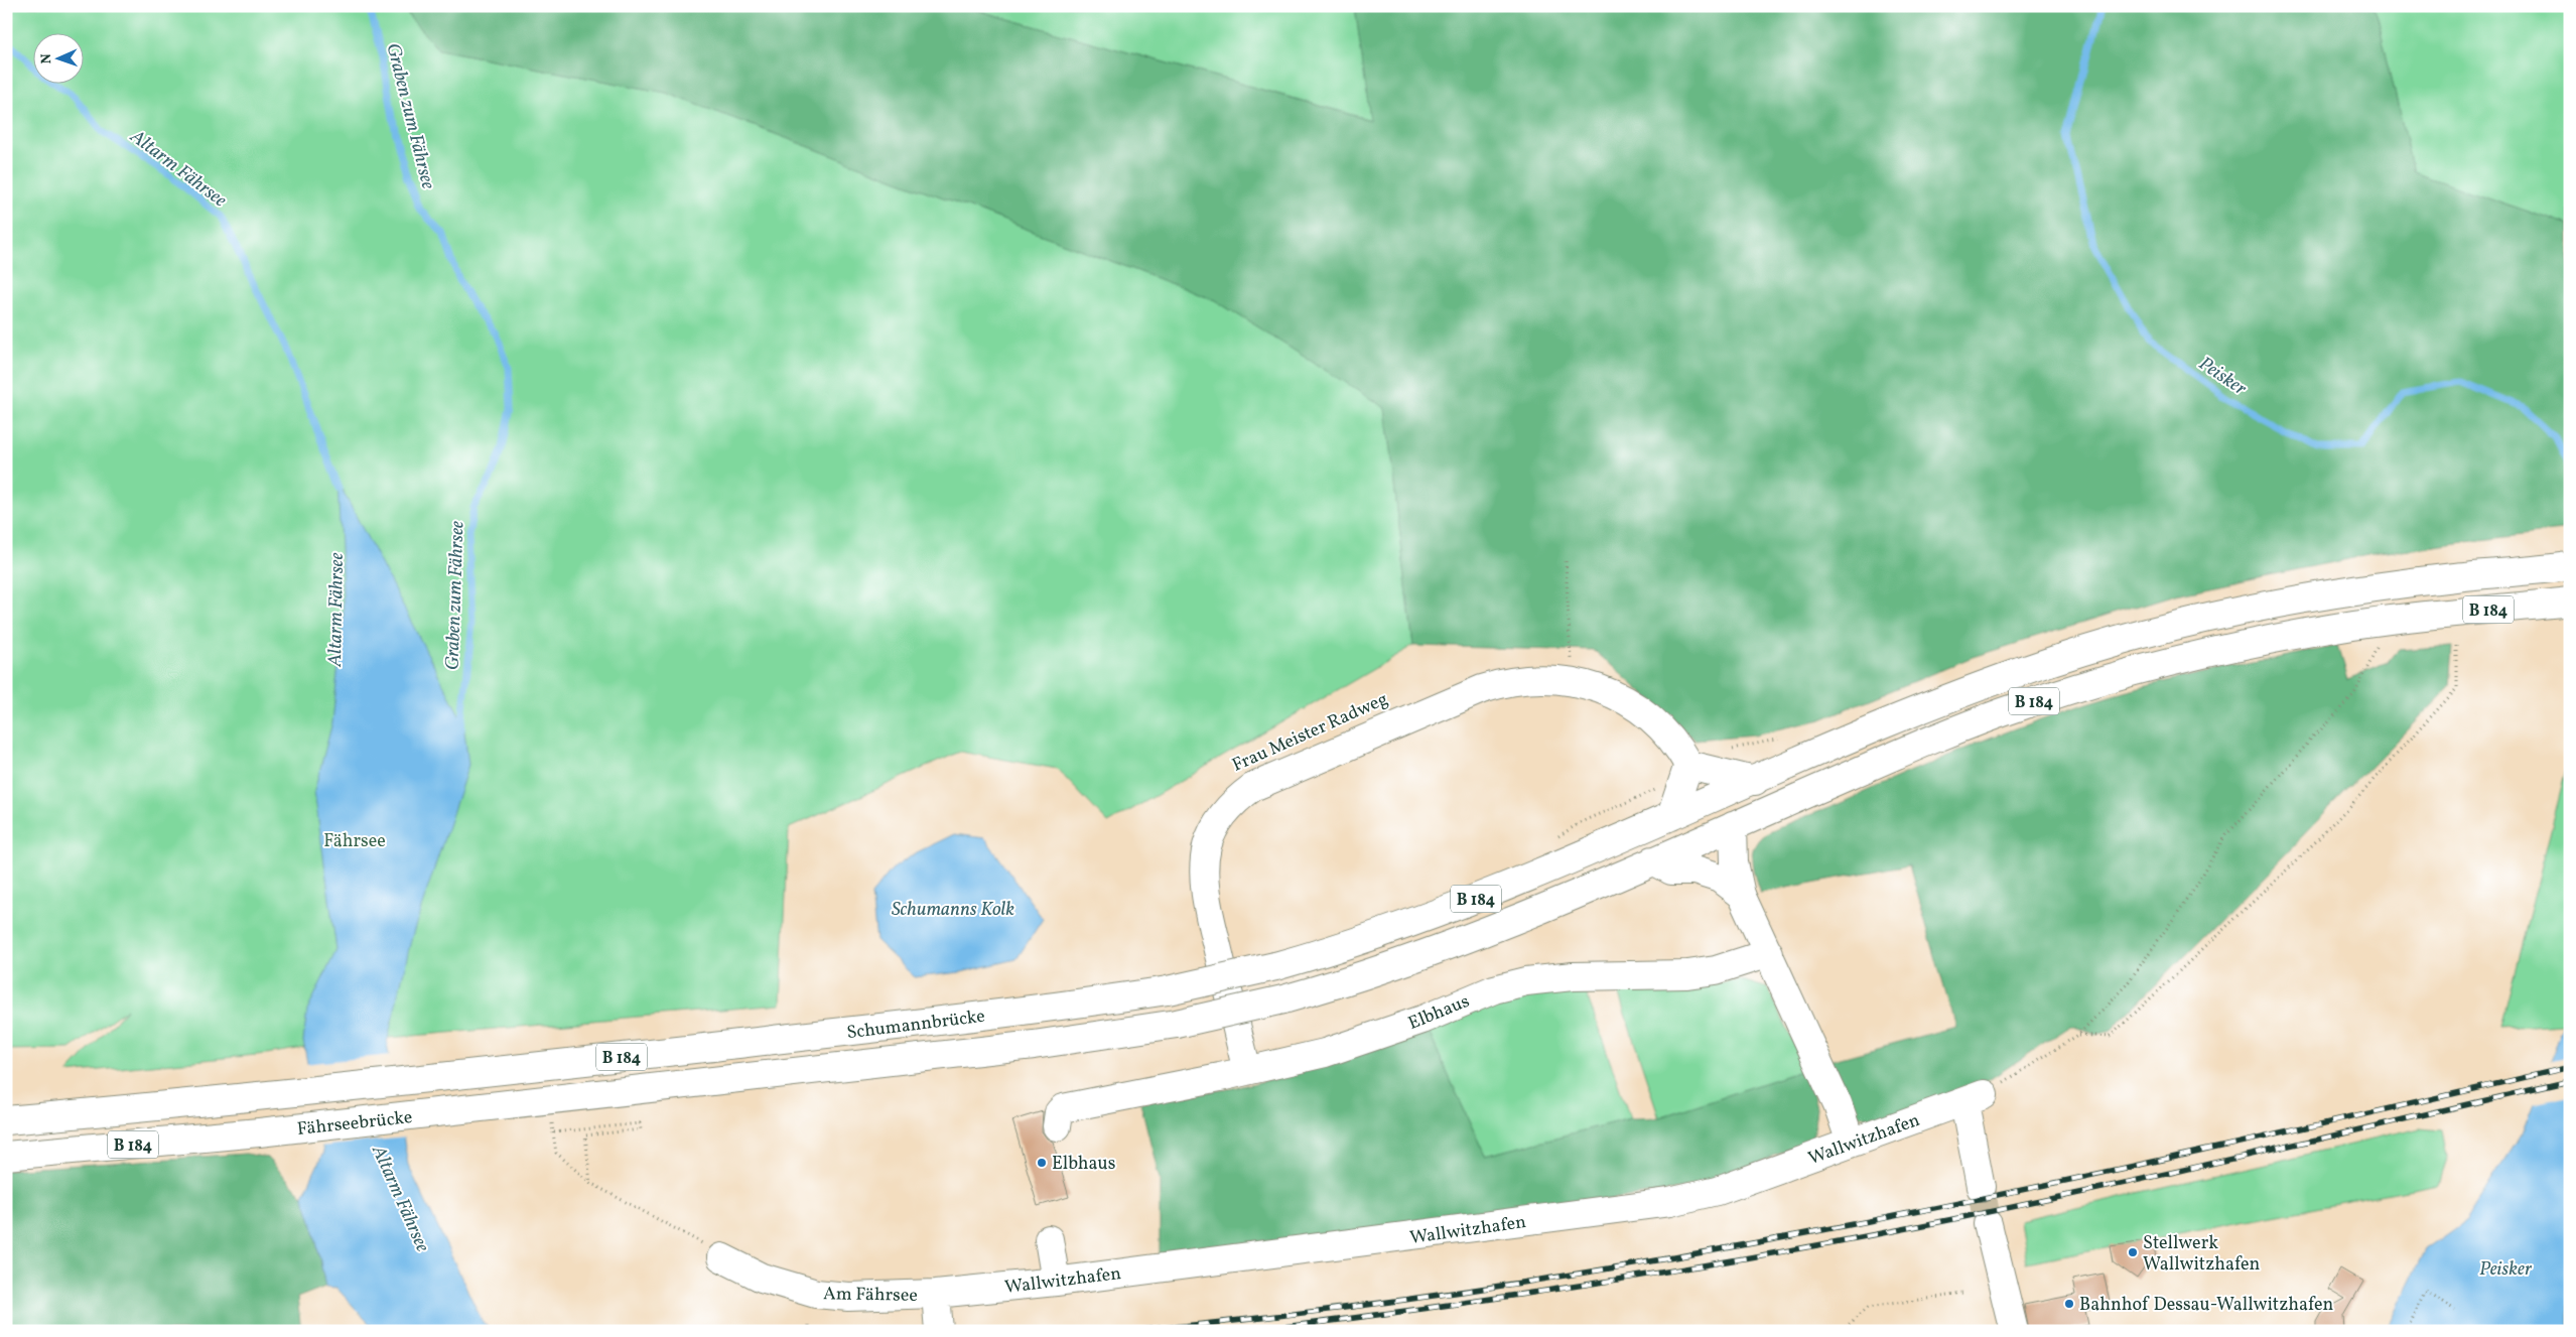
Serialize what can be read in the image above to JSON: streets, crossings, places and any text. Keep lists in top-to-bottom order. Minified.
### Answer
{"streets":{"main road":["B 184","Elbhaus","Schumannbrücke","Fährseebrücke","Wallwitzhafen","Am Fährsee"]},"crossings":[["B 184","Schumannbrücke"],["Schumannbrücke","Fährseebrücke"],["Wallwitzhafen","Am Fährsee"]],"water":["Graben zum Fährsee","Altarm Fährsee","Peisker","Schumanns Kolk"],"parks":["Fährsee"],"places":["Elbhaus","Stellwerk Wallwitzhafen","Bahnhof Dessau-Wallwitzhafen"],"north":"left"}
